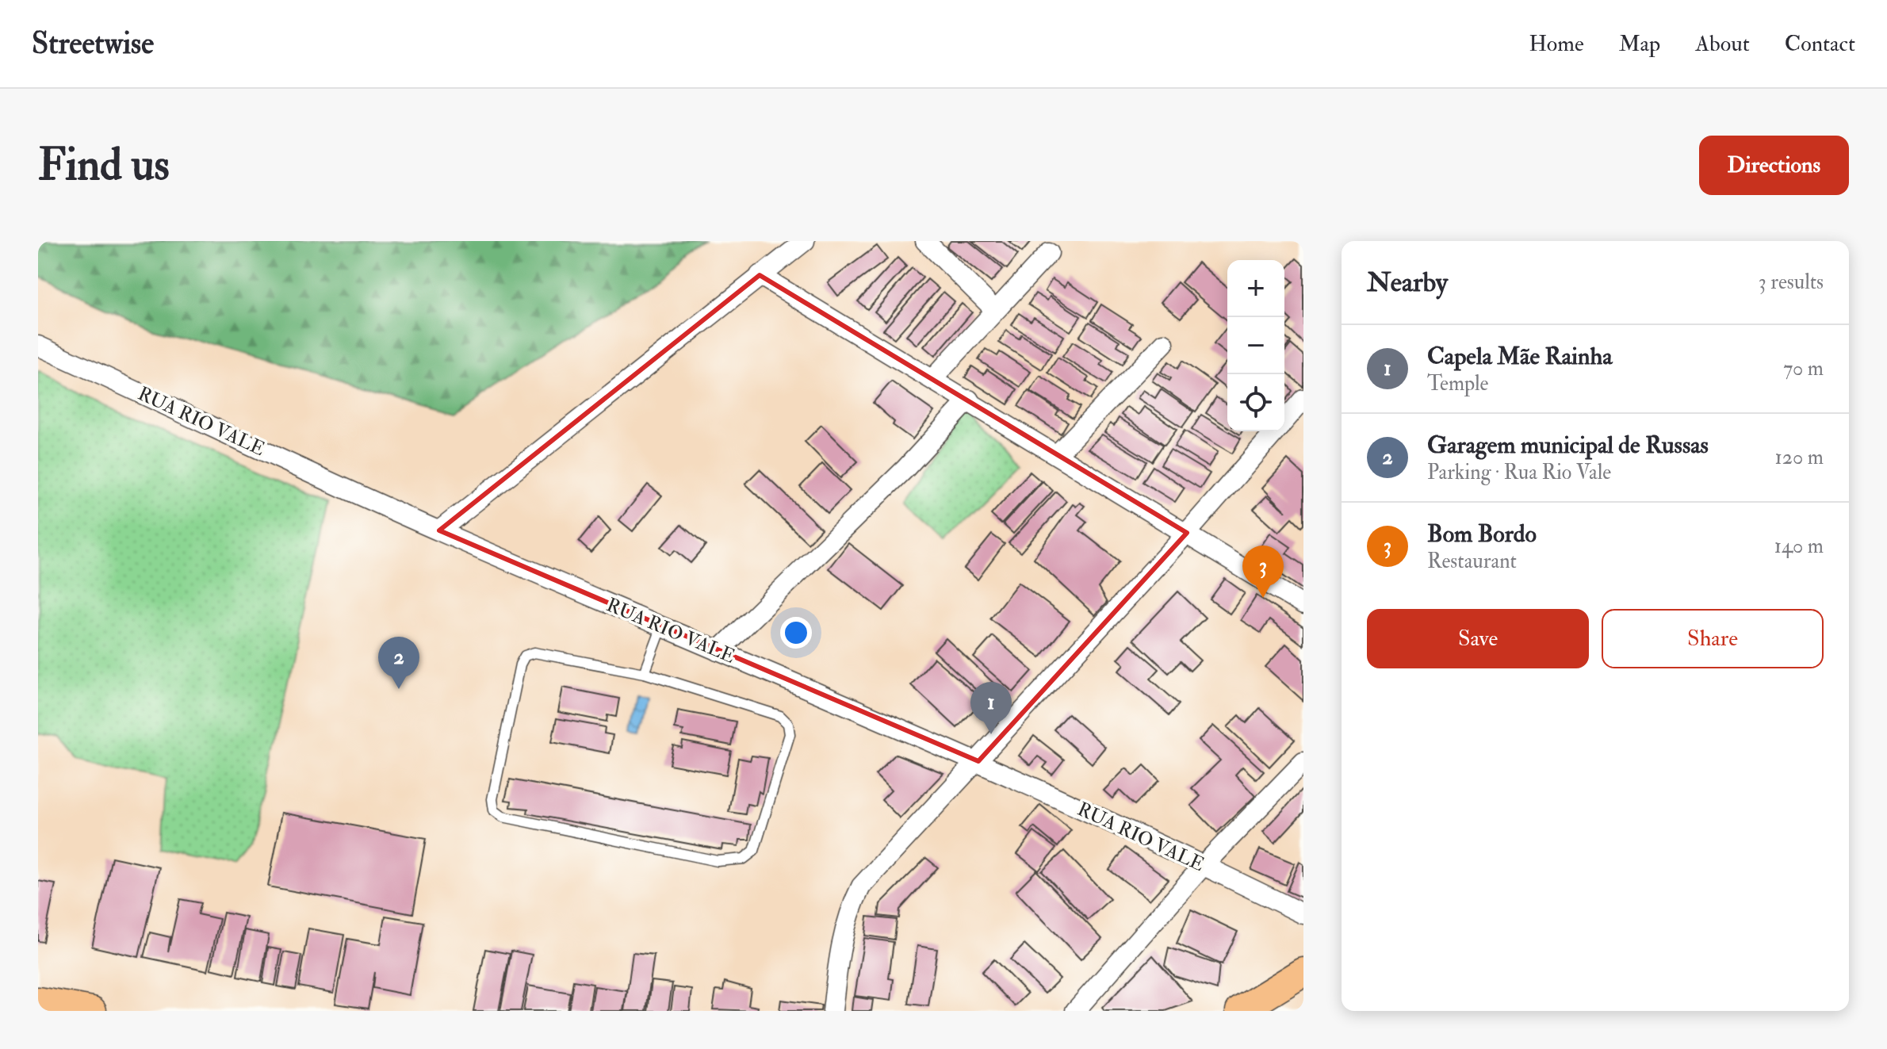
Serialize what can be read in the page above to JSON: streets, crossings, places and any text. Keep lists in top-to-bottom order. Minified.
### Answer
{"streets":{"street":["RUA RIO VALE"]},"page":{"header":"Streetwise","nav":["Home","Map","About","Contact"],"buttons":["Directions",["Save","Share"]],"title":"Find us","heading":["Nearby","3 results"],"map_buttons":["+","−"],"list":[{"mark":"1","name":"Capela Mãe Rainha","note":"Temple","value":"70 m"},{"mark":"2","name":"Garagem municipal de Russas","note":"Parking · Rua Rio Vale","value":"120 m"},{"mark":"3","name":"Bom Bordo","note":"Restaurant","value":"140 m"}],"pins":["3","2","1"]}}
